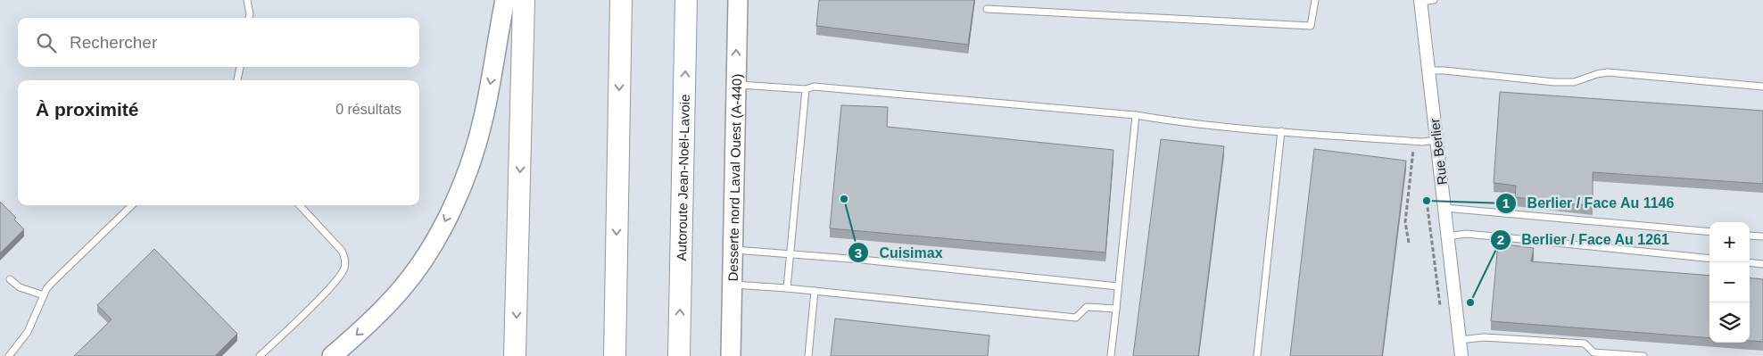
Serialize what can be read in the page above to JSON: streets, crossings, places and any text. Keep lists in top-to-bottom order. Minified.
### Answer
{"streets":{"highway":["Autoroute Jean-Noël-Lavoie"],"main road":["Desserte nord Laval Ouest (A-440)"],"street":["Rue Berlier"]},"places":["Cuisimax","Berlier / Face Au 1146","Berlier / Face Au 1261"],"page":{"search":"Rechercher","heading":["À proximité","0 résultats"],"map_buttons":["+","−"]}}
